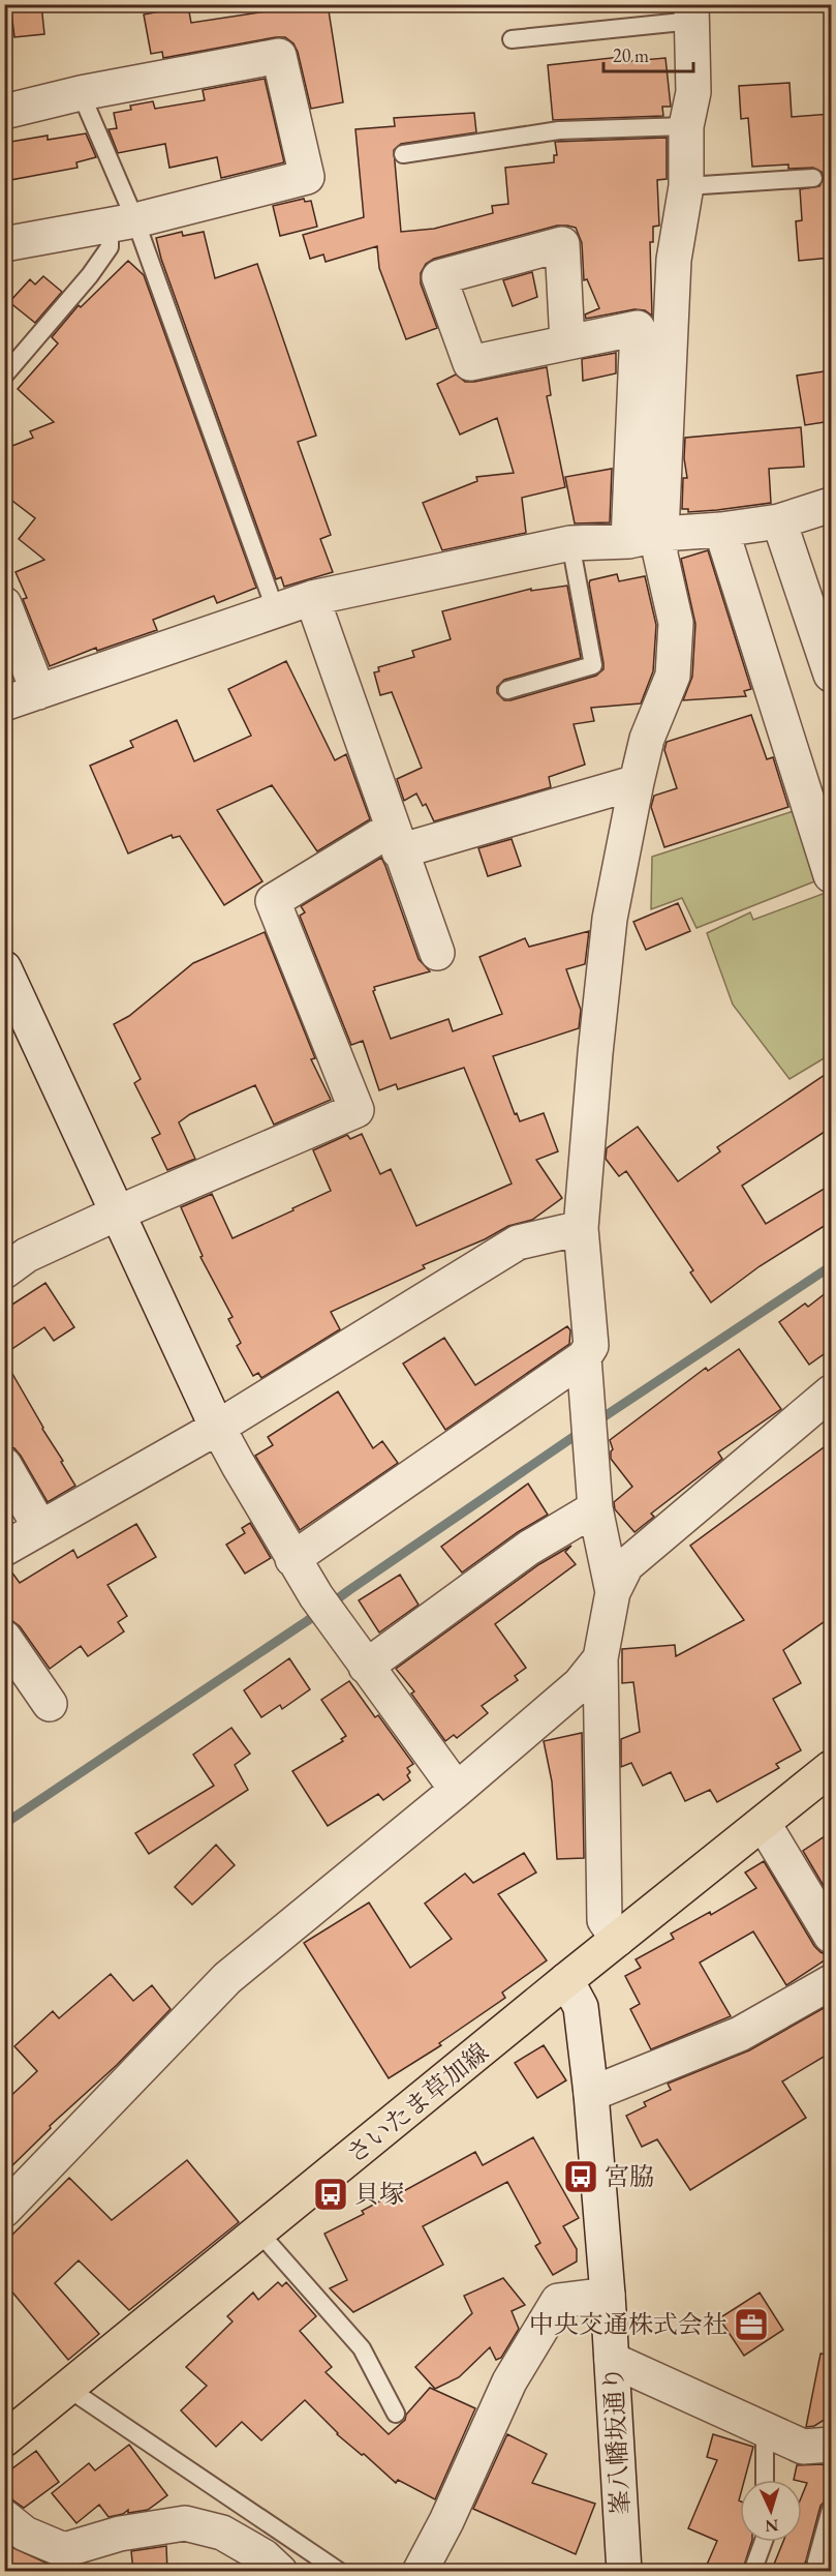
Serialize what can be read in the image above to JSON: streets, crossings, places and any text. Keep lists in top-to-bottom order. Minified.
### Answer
{"streets":{"main road":["さいたま草加線"],"street":["峯八幡坂通り"]},"crossings":[["さいたま草加線","峯八幡坂通り"]],"places":{"bus stop":["宮脇","貝塚"],"office":["中央交通株式会社"]},"scale_bar":"20 m","north":"bottom"}
